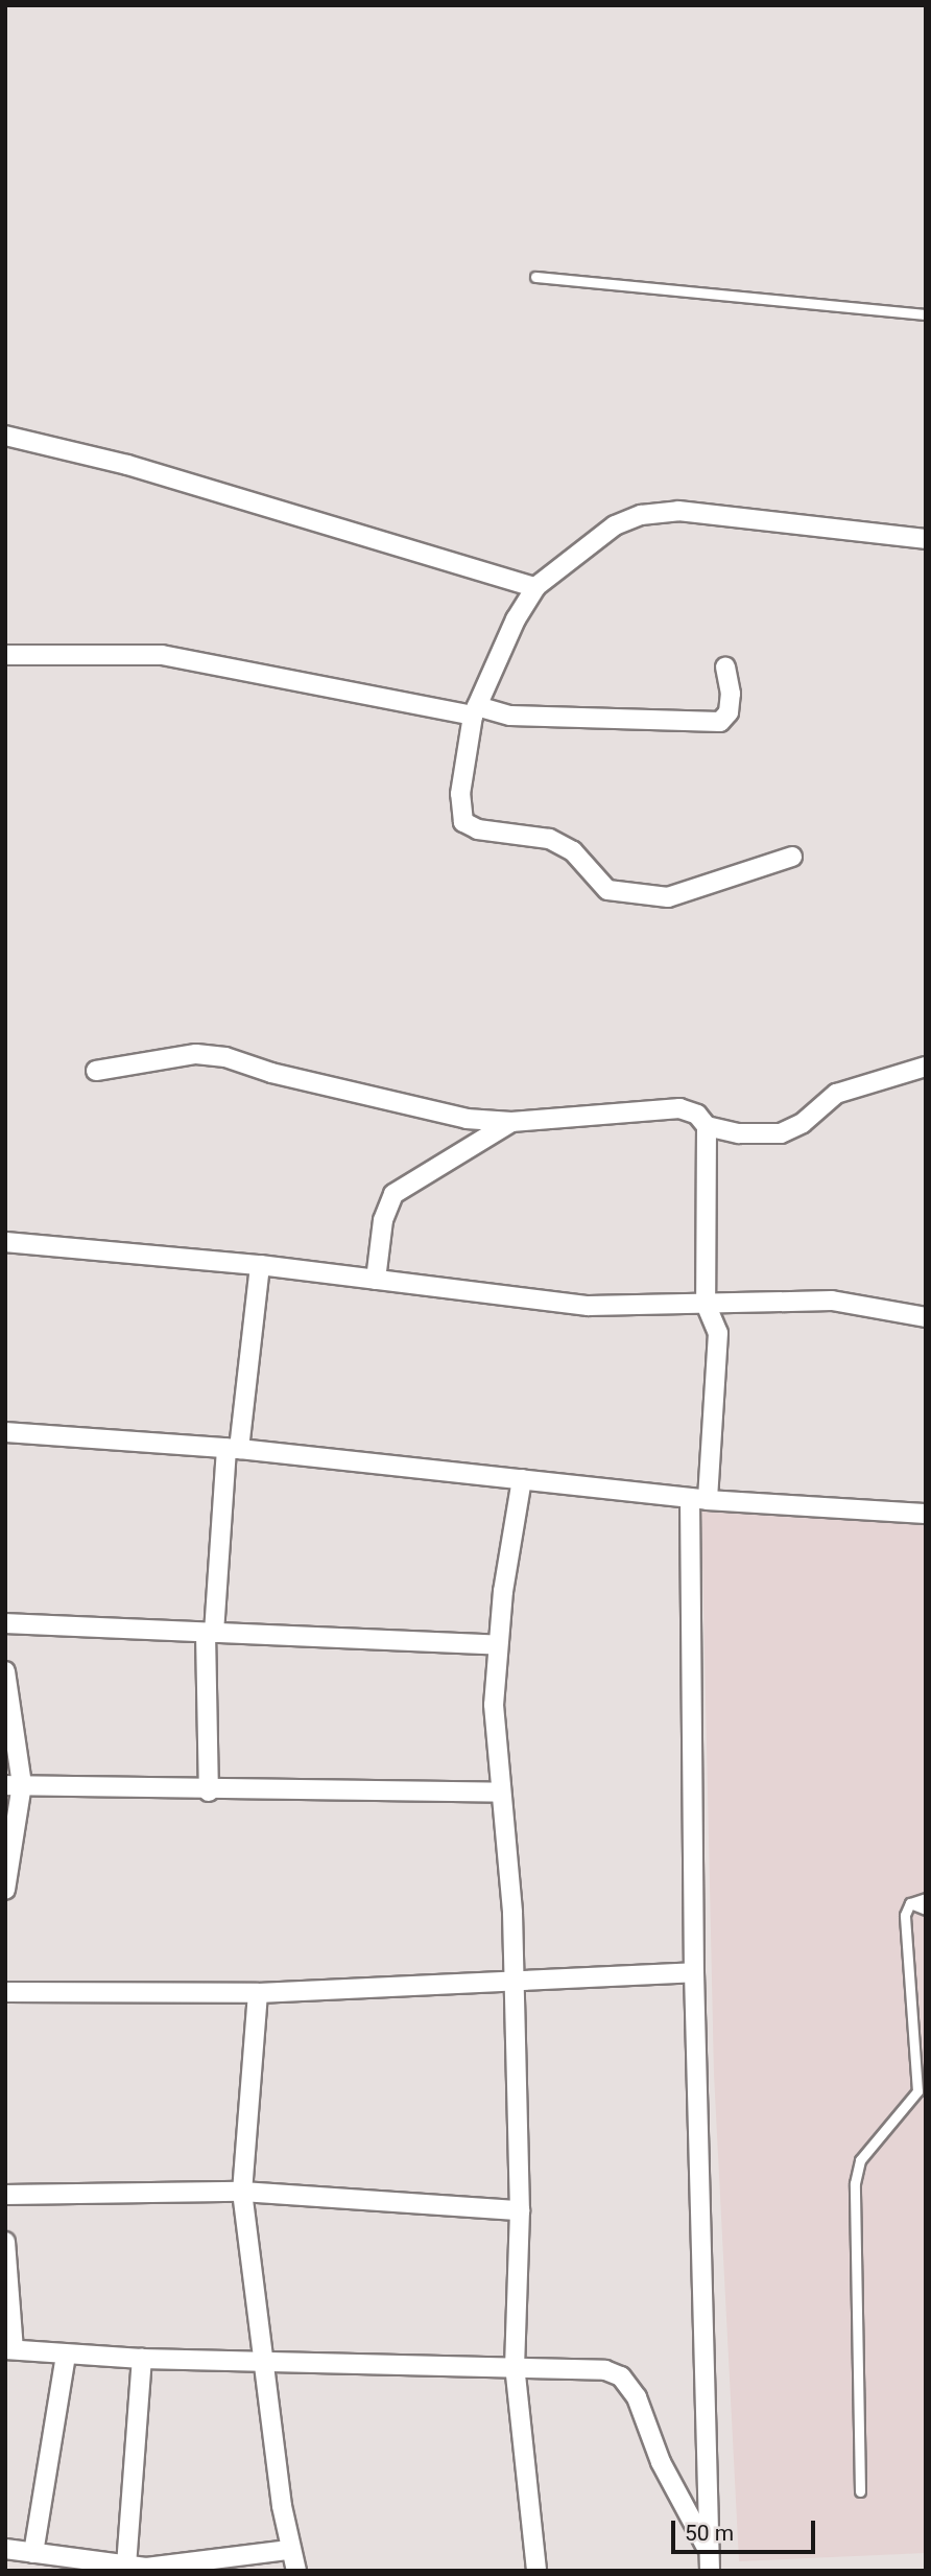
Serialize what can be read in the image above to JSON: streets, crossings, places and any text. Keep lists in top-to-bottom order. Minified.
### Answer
{"scale_bar":"50 m"}
